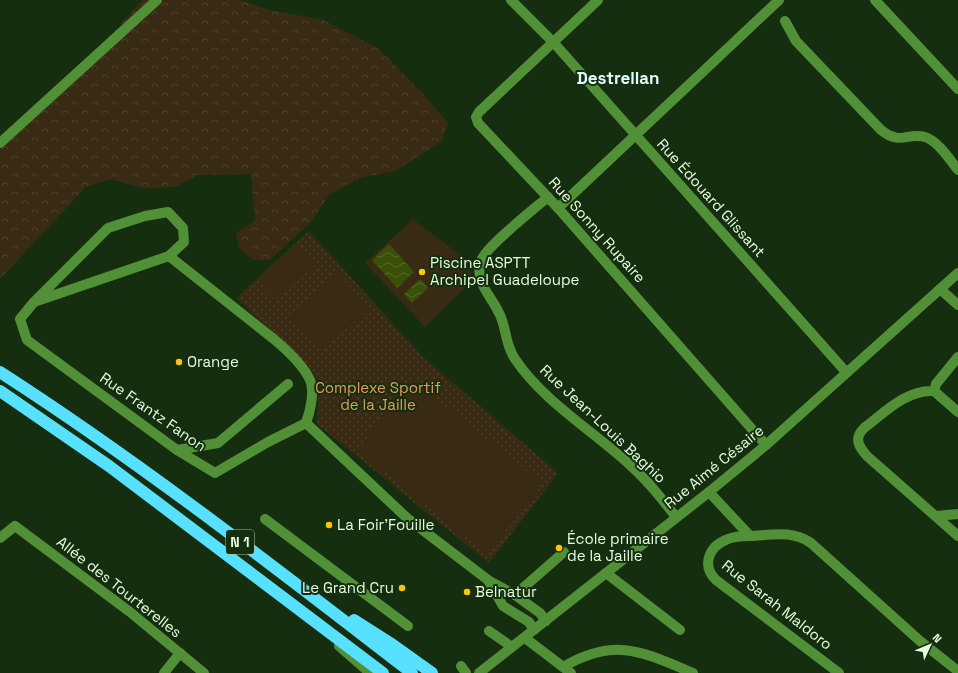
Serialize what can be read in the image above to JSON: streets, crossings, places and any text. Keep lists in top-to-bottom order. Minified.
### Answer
{"streets":{"highway":["N 1"],"street":["Rue Édouard Glissant","Rue Sonny Rupaire","Rue Frantz Fanon","Rue Jean-Louis Baghio","Rue Aimé Césaire","Allée des Tourterelles","Rue Sarah Maldoro"]},"crossings":[["Rue Édouard Glissant","Rue Sonny Rupaire"],["Rue Édouard Glissant","Rue Aimé Césaire"],["Rue Sonny Rupaire","Rue Jean-Louis Baghio"],["Rue Sonny Rupaire","Rue Aimé Césaire"],["Rue Jean-Louis Baghio","Rue Aimé Césaire"]],"districts":["Destrellan"],"parks":["Complexe Sportif de la Jaille"],"places":["Piscine ASPTT Archipel Guadeloupe","Orange","La Foir'Fouille","École primaire de la Jaille","Le Grand Cru","Belnatur"],"north":"top right"}
